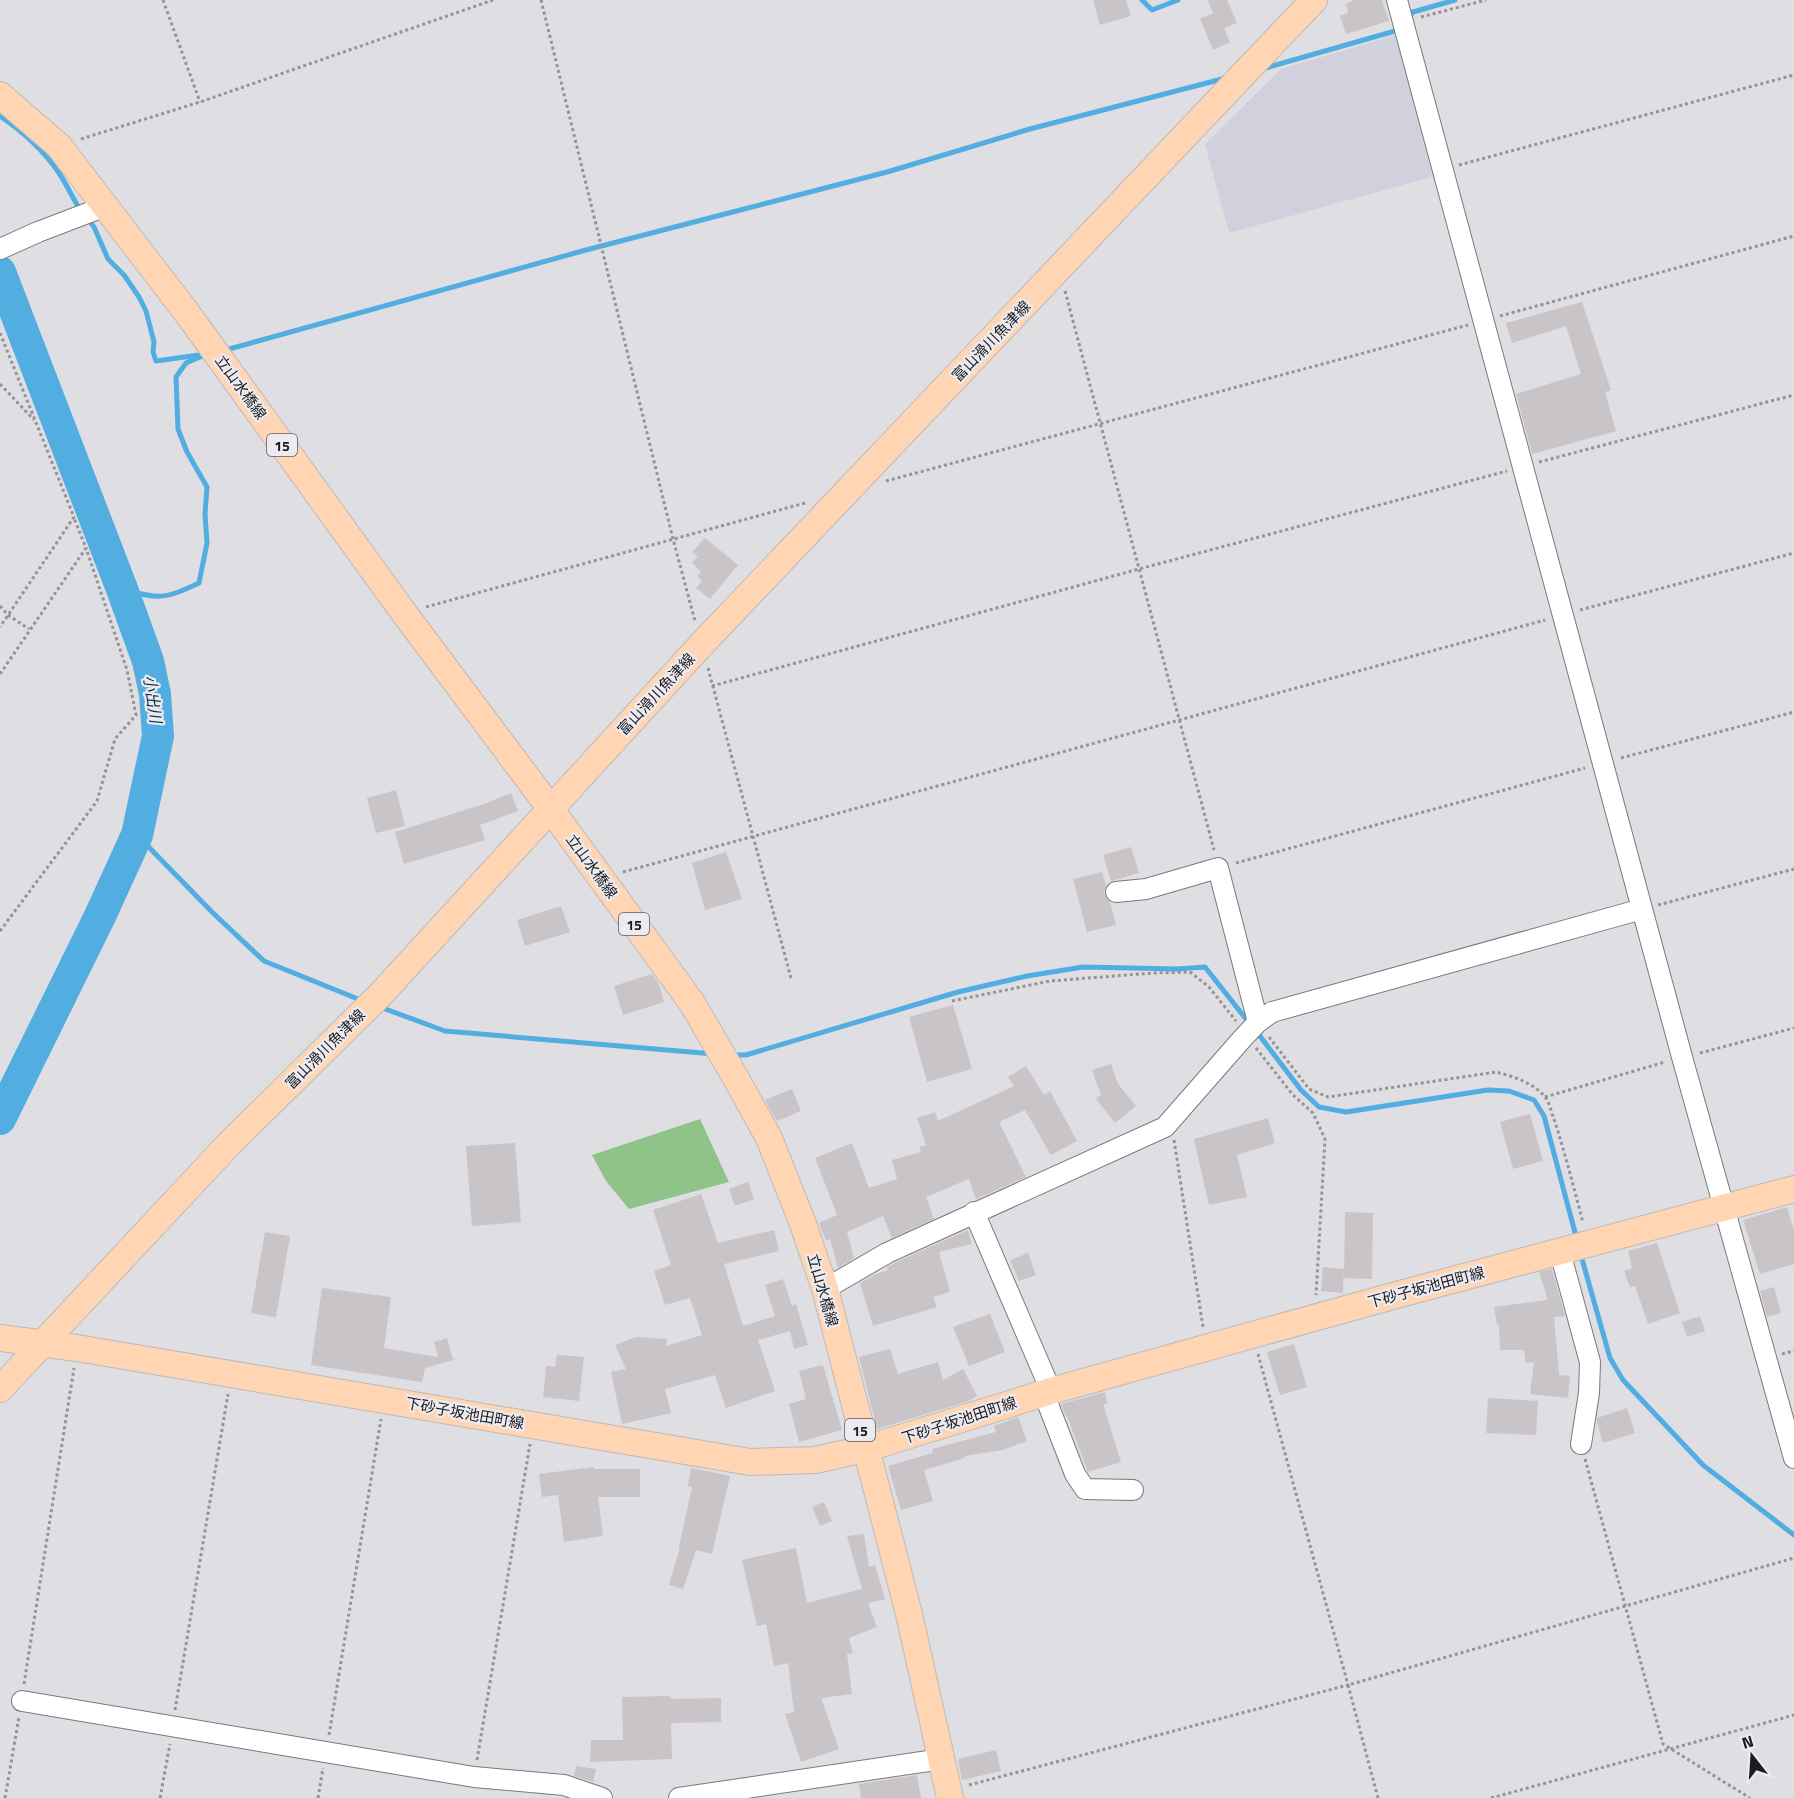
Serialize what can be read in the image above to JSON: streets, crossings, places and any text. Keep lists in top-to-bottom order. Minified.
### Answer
{"streets":{"main road":["富山滑川魚津線","立山水橋線","15","下砂子坂池田町線"]},"crossings":[["富山滑川魚津線","立山水橋線"],["富山滑川魚津線","下砂子坂池田町線"],["立山水橋線","下砂子坂池田町線"]],"water":["小出川"],"north":"top"}
